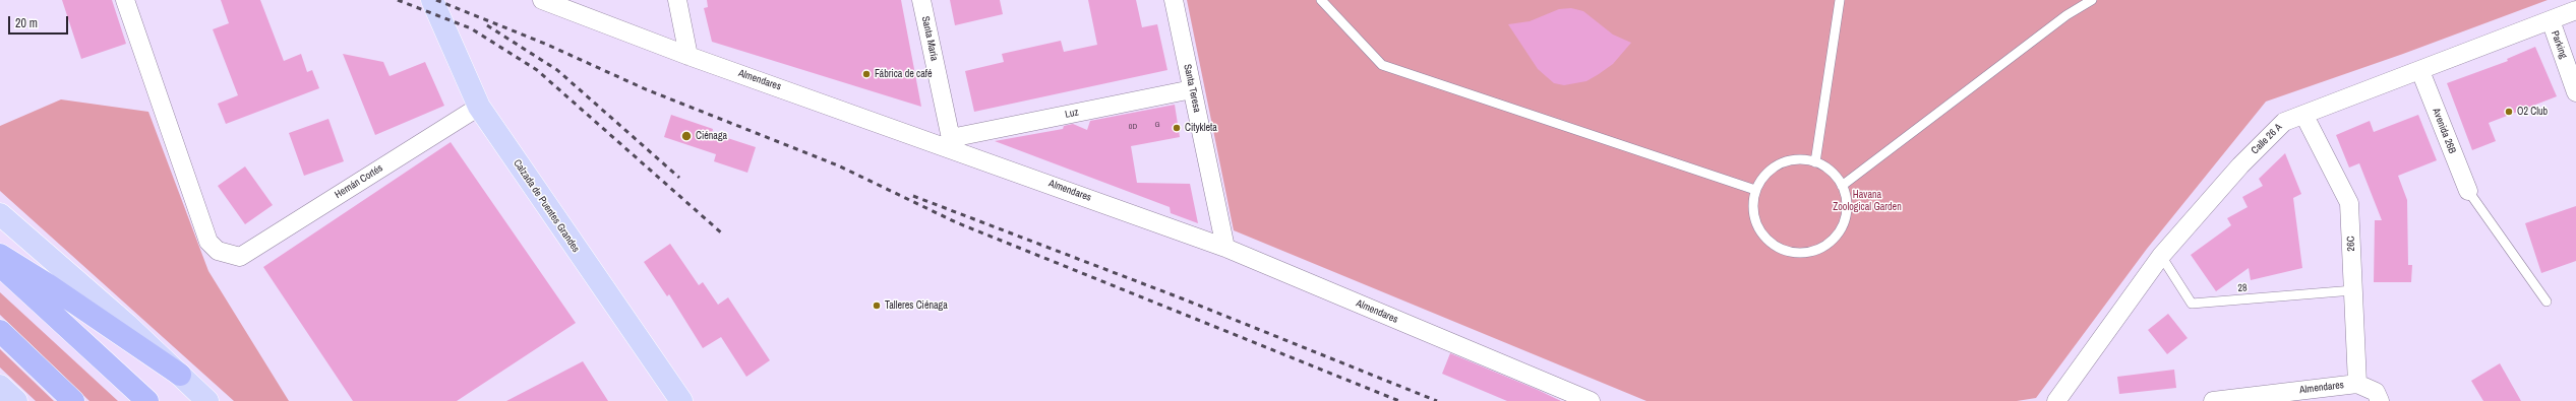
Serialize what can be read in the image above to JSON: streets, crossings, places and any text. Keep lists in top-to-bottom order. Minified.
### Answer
{"streets":{"main road":["Calzada de Puentes Grandes"],"street":["Santa María","Parking","Almendares","Santa Teresa","Luz","Avenida 26B","Calle 26 A","Hernán Cortés","26C"],"lane":["28"]},"crossings":[["Santa María","Almendares"],["Santa María","Luz"],["Parking","Calle 26 A"],["Almendares","Santa Teresa"],["Almendares","Luz"],["Almendares","26C"],["Santa Teresa","Luz"],["Avenida 26B","Calle 26 A"],["Calle 26 A","26C"],["Calle 26 A","28"],["Hernán Cortés","Calzada de Puentes Grandes"],["26C","28"]],"parks":["Havana Zoological Garden"],"places":["Fábrica de café","O2 Club","Citykleta","Ciénaga","Talleres Ciénaga"],"house_numbers":["G","0D"],"scale_bar":"20 m"}
